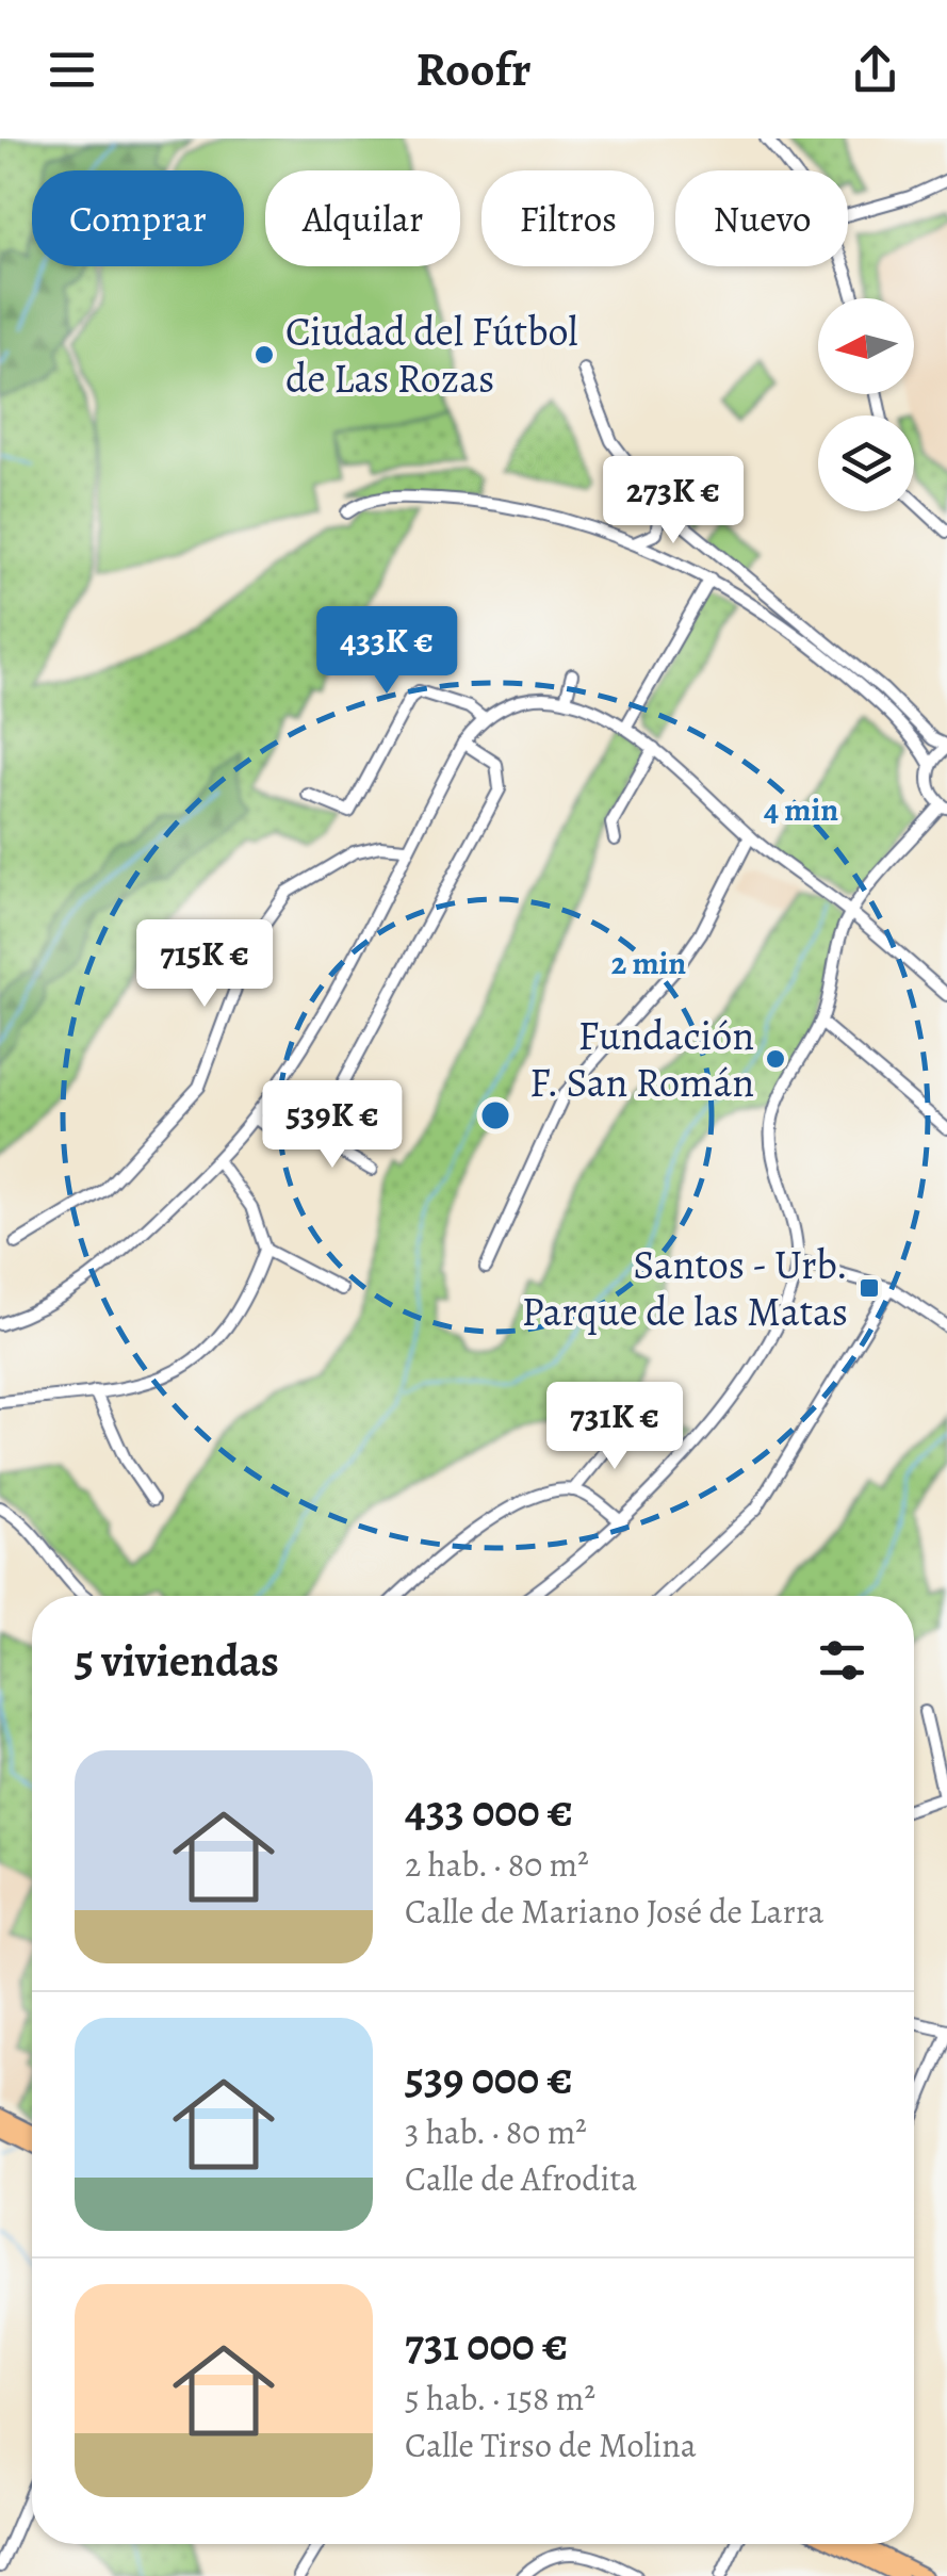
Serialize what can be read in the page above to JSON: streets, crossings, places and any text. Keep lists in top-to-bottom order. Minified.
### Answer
{"places":{"other":["Ciudad del Fútbol de Las Rozas","Fundación F. San Román"],"transit":["Santos - Urb. Parque de las Matas"]},"north":"left","page":{"header":"Roofr","chip":["Comprar","Alquilar","Filtros","Nuevo"],"price":["273K €","433K €","715K €","539K €","731K €"],"heading":"5 viviendas","list":[{"name":"433 000 €","note":"2 hab. · 80 m² · Calle de Mariano José de Larra"},{"name":"539 000 €","note":"3 hab. · 80 m² · Calle de Afrodita"},{"name":"731 000 €","note":"5 hab. · 158 m² · Calle Tirso de Molina"}]},"rings":["4 min","2 min"]}
